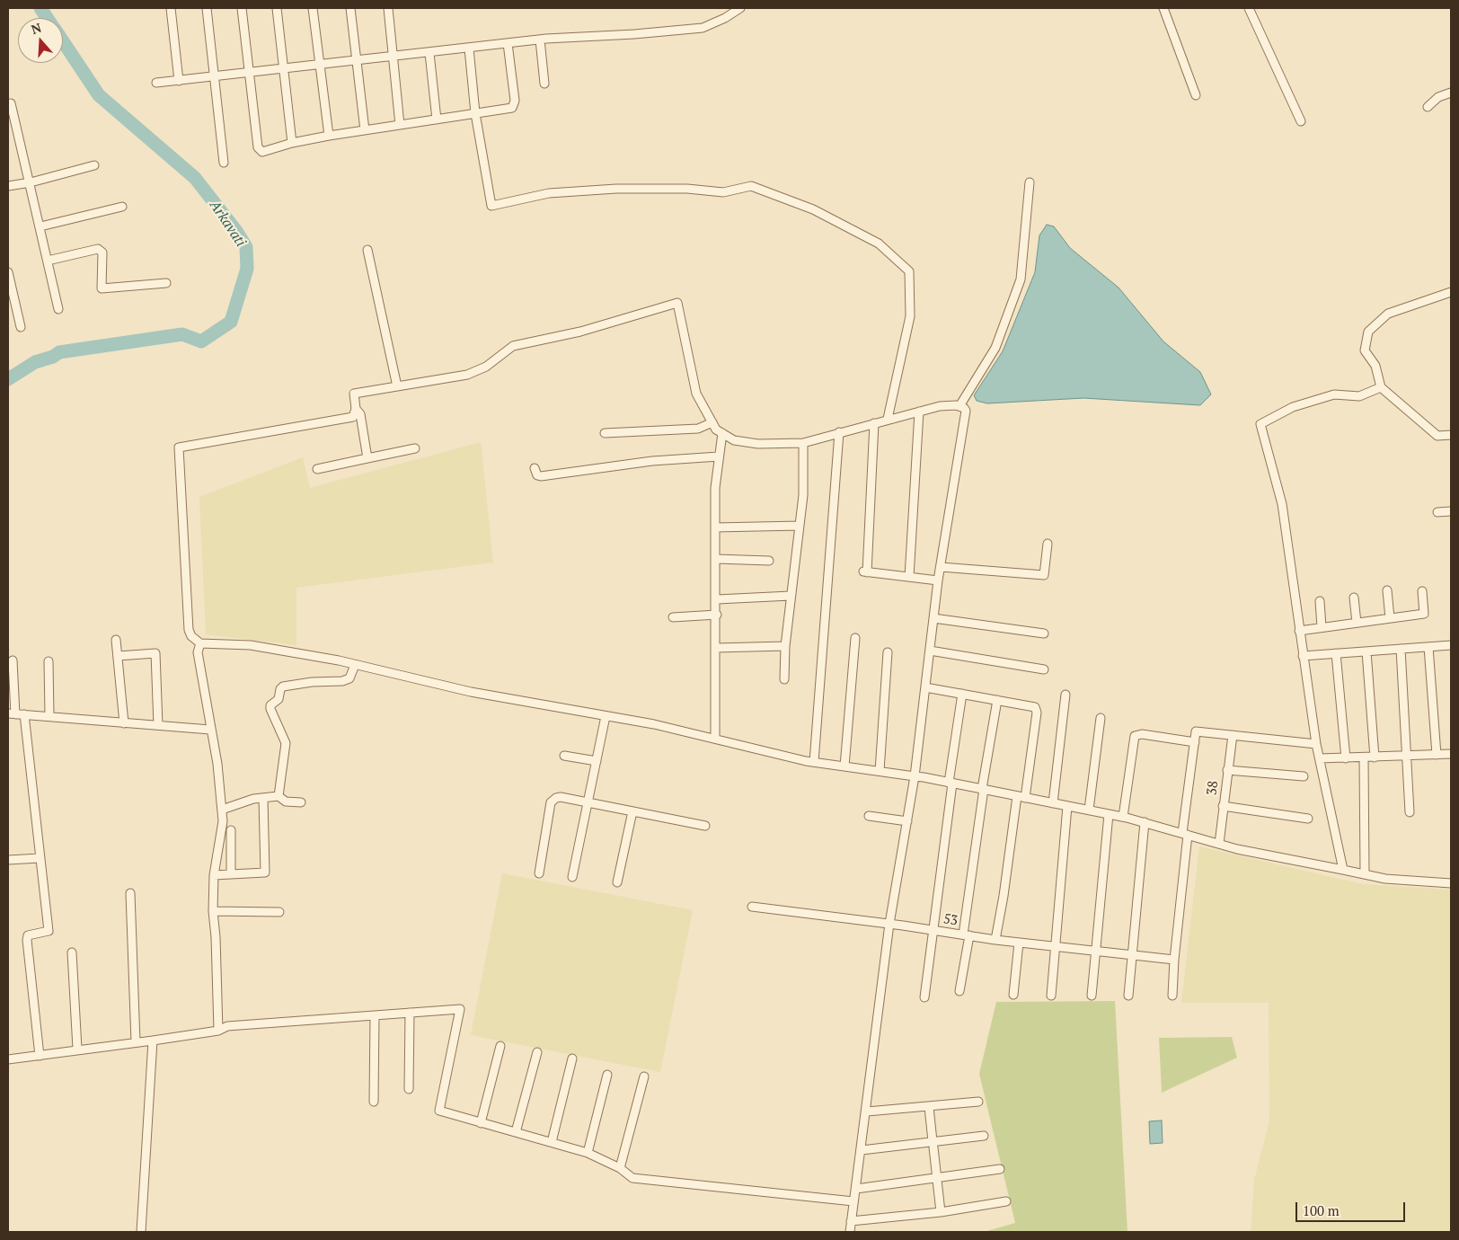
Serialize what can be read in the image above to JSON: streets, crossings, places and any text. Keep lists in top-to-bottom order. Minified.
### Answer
{"streets":{"street":["38","53"]},"water":["Arkavati"],"scale_bar":"100 m","north":"top"}
